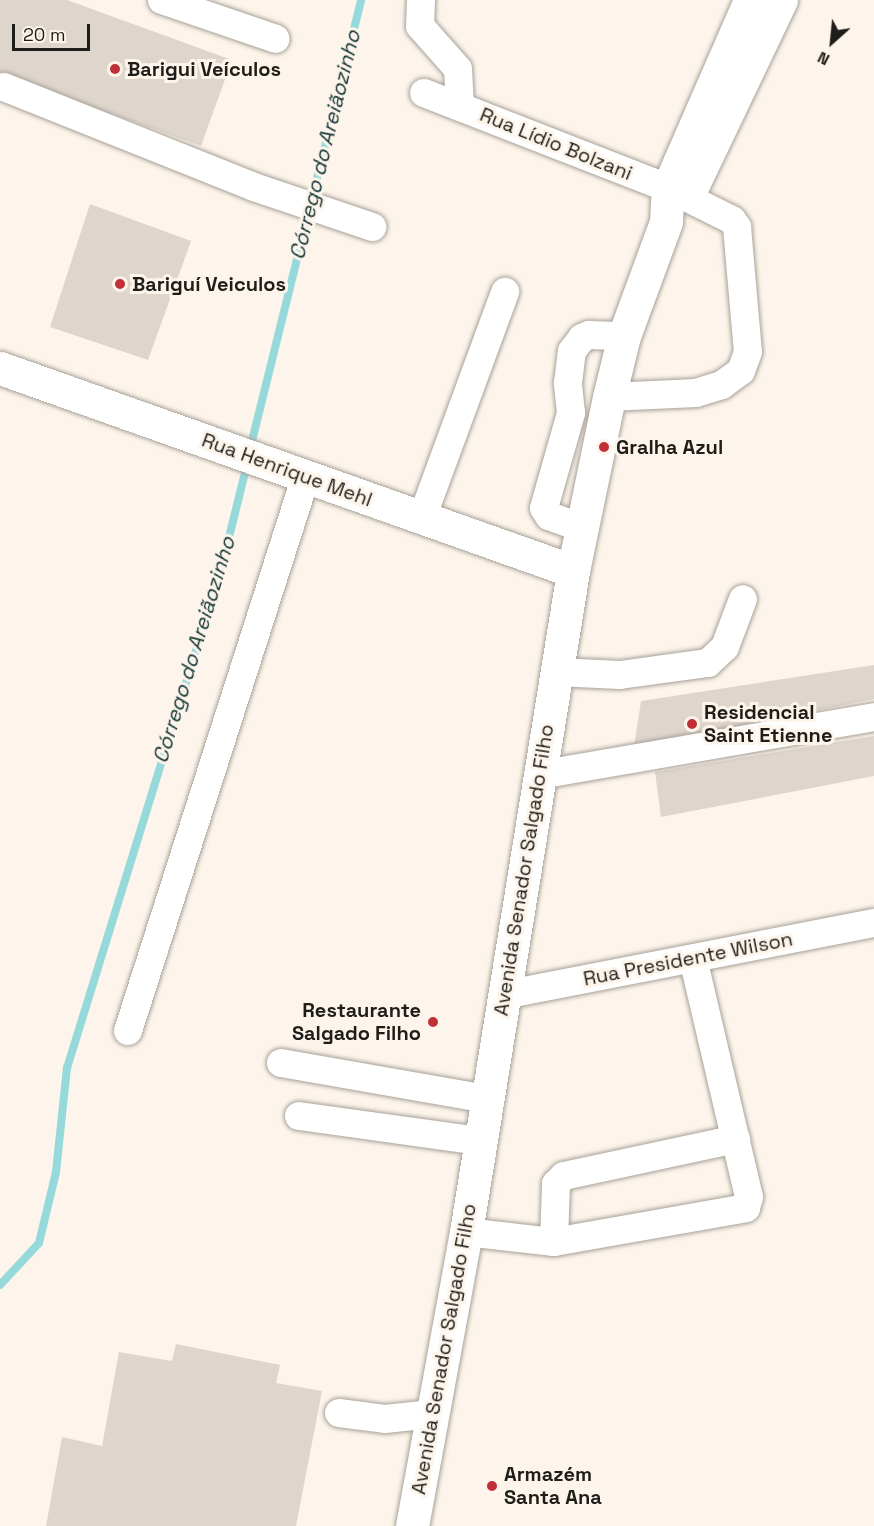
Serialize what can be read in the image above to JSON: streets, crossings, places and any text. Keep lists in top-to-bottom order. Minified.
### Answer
{"streets":{"main road":["Rua Henrique Mehl","Avenida Senador Salgado Filho"],"street":["Rua Lídio Bolzani","Rua Presidente Wilson"]},"crossings":[["Rua Lídio Bolzani","Avenida Senador Salgado Filho"],["Rua Henrique Mehl","Avenida Senador Salgado Filho"],["Avenida Senador Salgado Filho","Rua Presidente Wilson"]],"water":["Córrego do Areiãozinho"],"places":["Barigui Veículos","Bariguí Veiculos","Gralha Azul","Residencial Saint Etienne","Restaurante Salgado Filho","Armazém Santa Ana"],"scale_bar":"20 m","north":"bottom left"}
